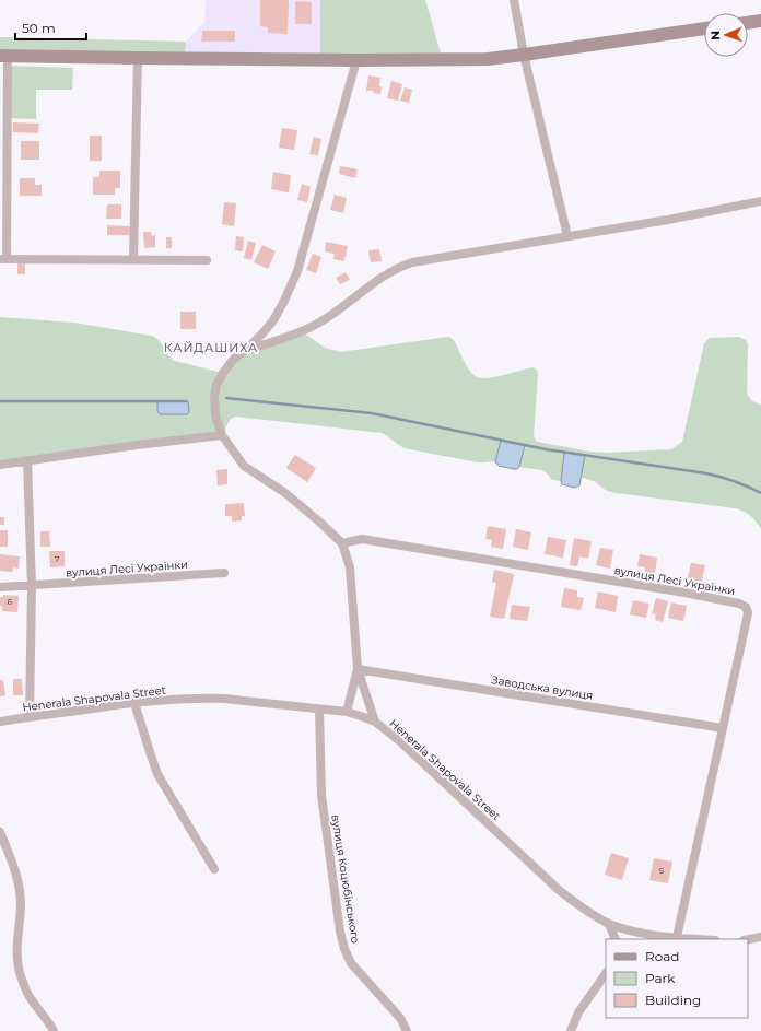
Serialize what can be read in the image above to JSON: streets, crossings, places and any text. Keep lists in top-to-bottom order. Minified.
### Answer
{"streets":{"street":["вулиця Лесі Українки","Заводська вулиця","Henerala Shapovala Street","вулиця Коцюбінського"]},"crossings":[["вулиця Лесі Українки","Заводська вулиця"],["вулиця Лесі Українки","Henerala Shapovala Street"],["Henerala Shapovala Street","вулиця Коцюбінського"]],"districts":["КАЙДАШИХА"],"house_numbers":["7","6","5"],"legend":["Road","Park","Building"],"scale_bar":"50 m","north":"left"}
